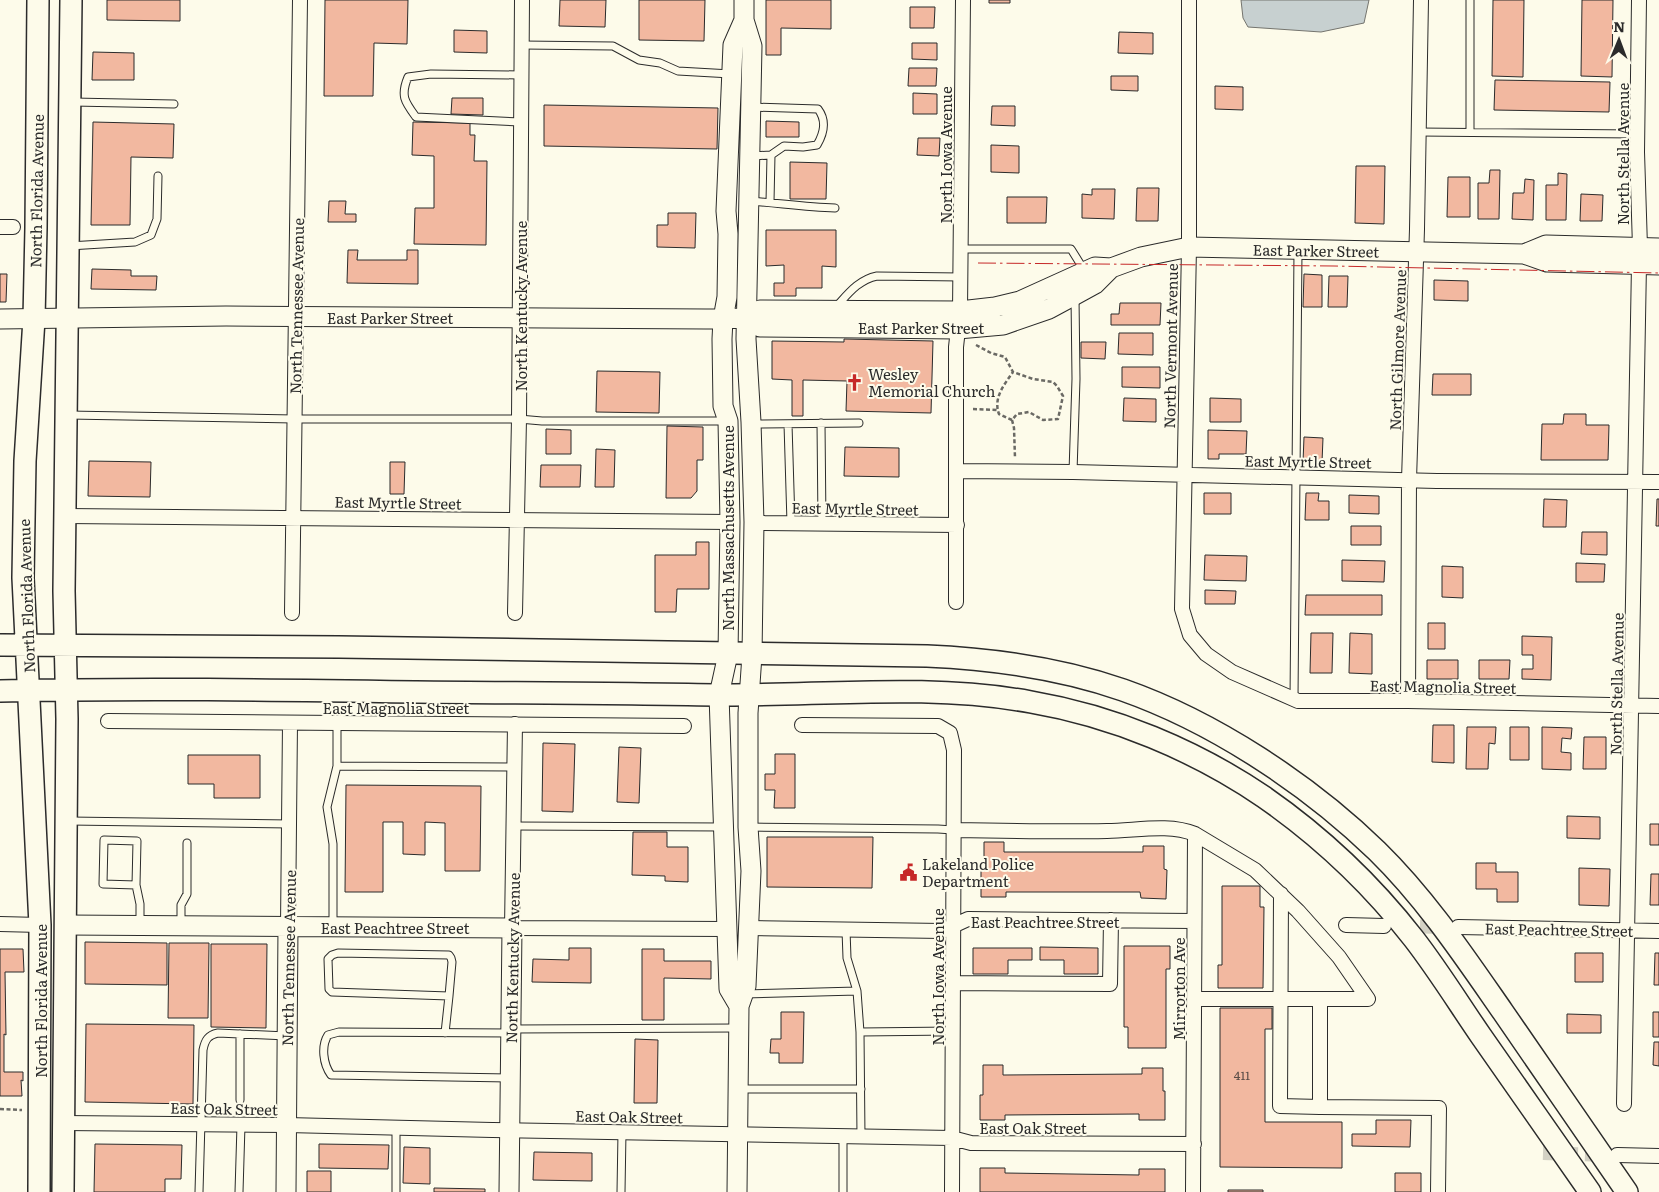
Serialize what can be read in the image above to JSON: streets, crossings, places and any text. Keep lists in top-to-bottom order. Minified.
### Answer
{"streets":{"main road":["North Florida Avenue"],"street":["North Stella Avenue","North Iowa Avenue","East Parker Street","North Tennessee Avenue","North Kentucky Avenue","North Vermont Avenue","North Gilmore Avenue","East Myrtle Street","North Massachusetts Avenue","East Magnolia Street","East Peachtree Street","Mirrorton Ave","East Oak Street"]},"crossings":[["North Stella Avenue","East Parker Street"],["North Stella Avenue","East Myrtle Street"],["North Stella Avenue","East Magnolia Street"],["North Stella Avenue","East Peachtree Street"],["North Iowa Avenue","East Parker Street"],["North Iowa Avenue","East Myrtle Street"],["North Iowa Avenue","East Peachtree Street"],["North Iowa Avenue","East Oak Street"],["North Florida Avenue","East Parker Street"],["North Florida Avenue","East Myrtle Street"],["North Florida Avenue","East Peachtree Street"],["North Florida Avenue","East Oak Street"],["East Parker Street","North Tennessee Avenue"],["East Parker Street","North Kentucky Avenue"],["East Parker Street","North Vermont Avenue"],["East Parker Street","North Gilmore Avenue"],["East Parker Street","North Massachusetts Avenue"],["North Tennessee Avenue","East Myrtle Street"],["North Tennessee Avenue","East Magnolia Street"],["North Tennessee Avenue","East Peachtree Street"],["North Tennessee Avenue","East Oak Street"],["North Kentucky Avenue","East Myrtle Street"],["North Kentucky Avenue","East Magnolia Street"],["North Kentucky Avenue","East Peachtree Street"],["North Kentucky Avenue","East Oak Street"],["North Vermont Avenue","East Myrtle Street"],["North Vermont Avenue","East Magnolia Street"],["North Gilmore Avenue","East Myrtle Street"],["North Gilmore Avenue","East Magnolia Street"],["East Myrtle Street","North Massachusetts Avenue"],["North Massachusetts Avenue","East Peachtree Street"],["North Massachusetts Avenue","East Oak Street"],["East Peachtree Street","Mirrorton Ave"],["Mirrorton Ave","East Oak Street"]],"places":{"church":["Wesley Memorial Church"],"public building":["Lakeland Police Department"]},"house_numbers":["411"],"north":"top"}
